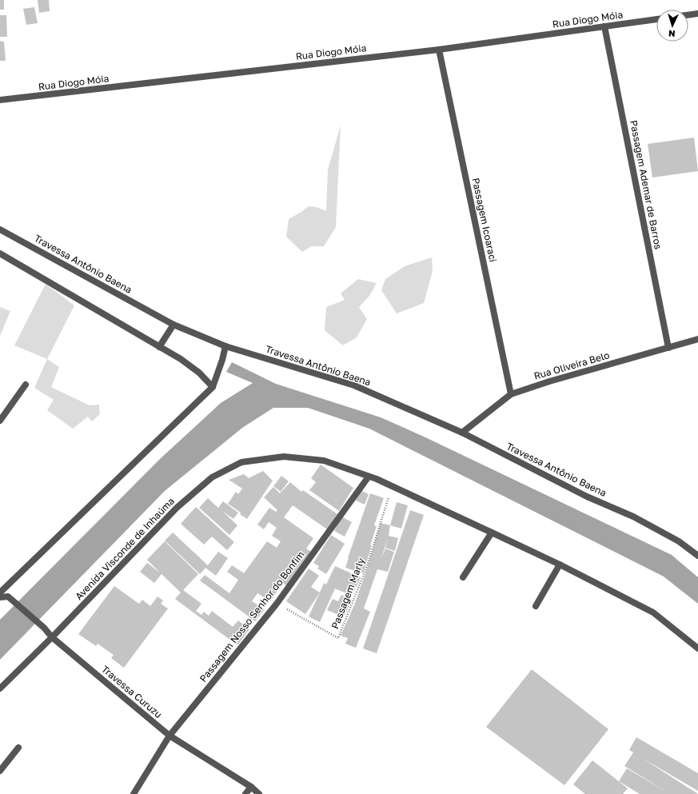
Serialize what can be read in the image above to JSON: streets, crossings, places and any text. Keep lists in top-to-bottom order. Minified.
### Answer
{"streets":{"street":["Rua Diogo Móia","Passagem Ademar de Barros","Passagem Icoaraci","Travessa Antônio Baena","Rua Oliveira Belo","Avenida Visconde de Inhaúma","Passagem Nosso Senhor do Bonfim","Travessa Curuzu"],"path":["Passagem Marly"]},"crossings":[["Rua Diogo Móia","Passagem Ademar de Barros"],["Rua Diogo Móia","Passagem Icoaraci"],["Passagem Ademar de Barros","Rua Oliveira Belo"],["Passagem Icoaraci","Rua Oliveira Belo"],["Travessa Antônio Baena","Rua Oliveira Belo"],["Avenida Visconde de Inhaúma","Passagem Nosso Senhor do Bonfim"],["Avenida Visconde de Inhaúma","Travessa Curuzu"],["Passagem Marly","Passagem Nosso Senhor do Bonfim"],["Passagem Nosso Senhor do Bonfim","Travessa Curuzu"]],"north":"bottom"}
